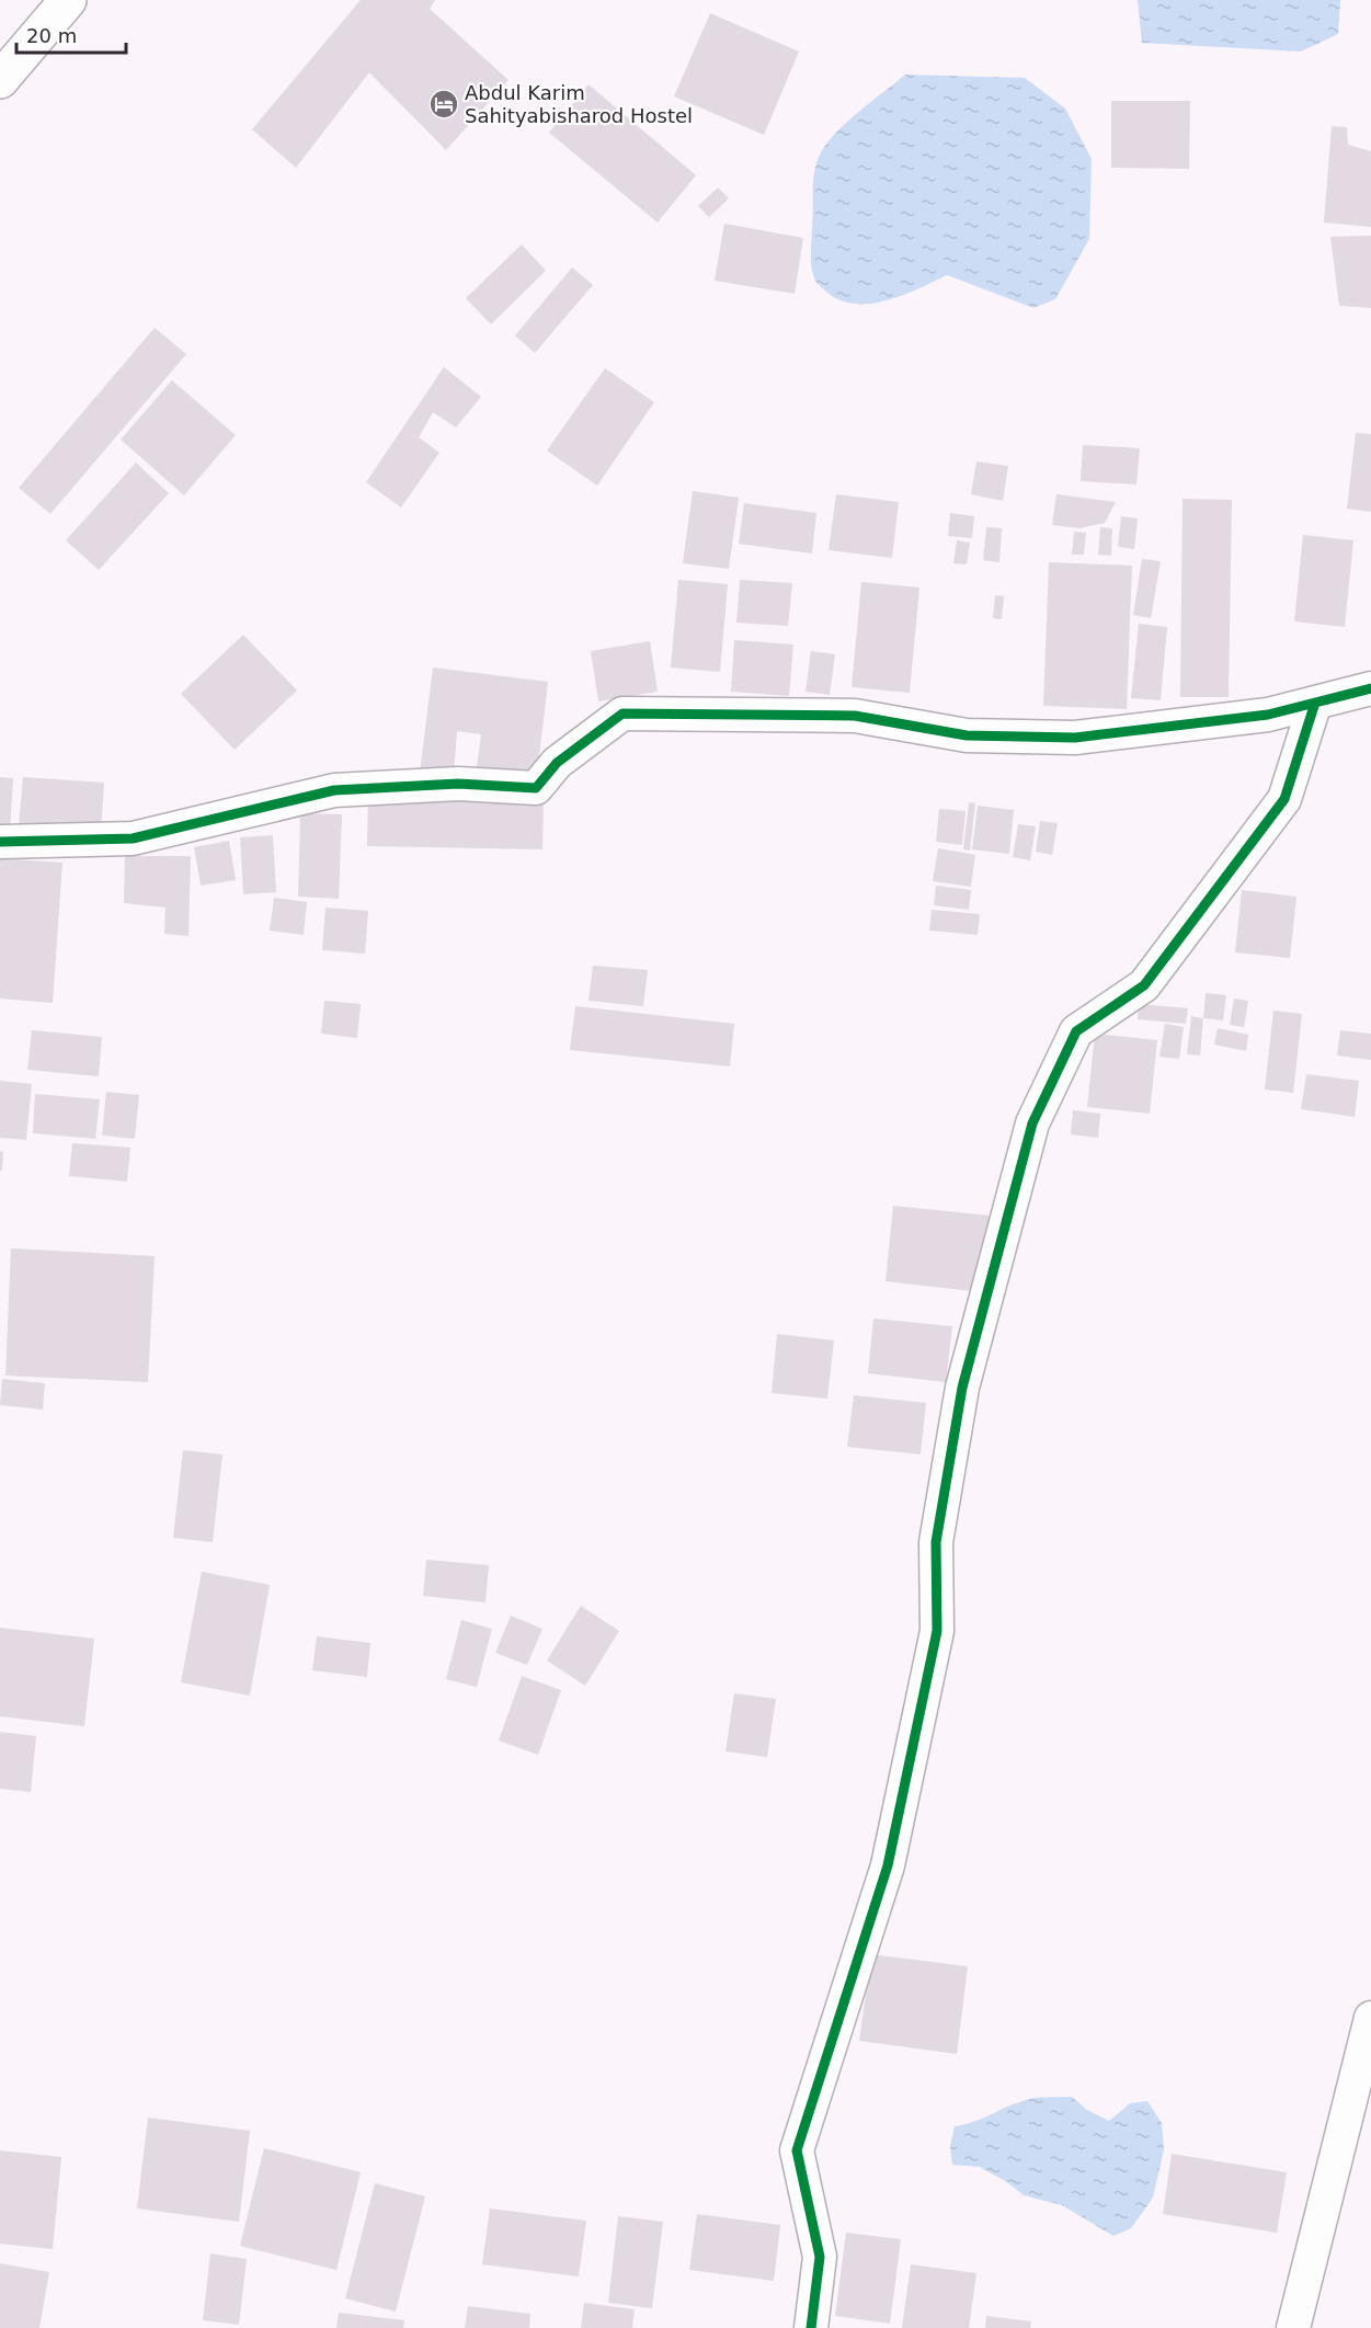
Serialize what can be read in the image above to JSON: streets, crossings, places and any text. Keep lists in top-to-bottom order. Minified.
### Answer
{"places":{"hotel":["Abdul Karim Sahityabisharod Hostel"]},"scale_bar":"20 m"}
